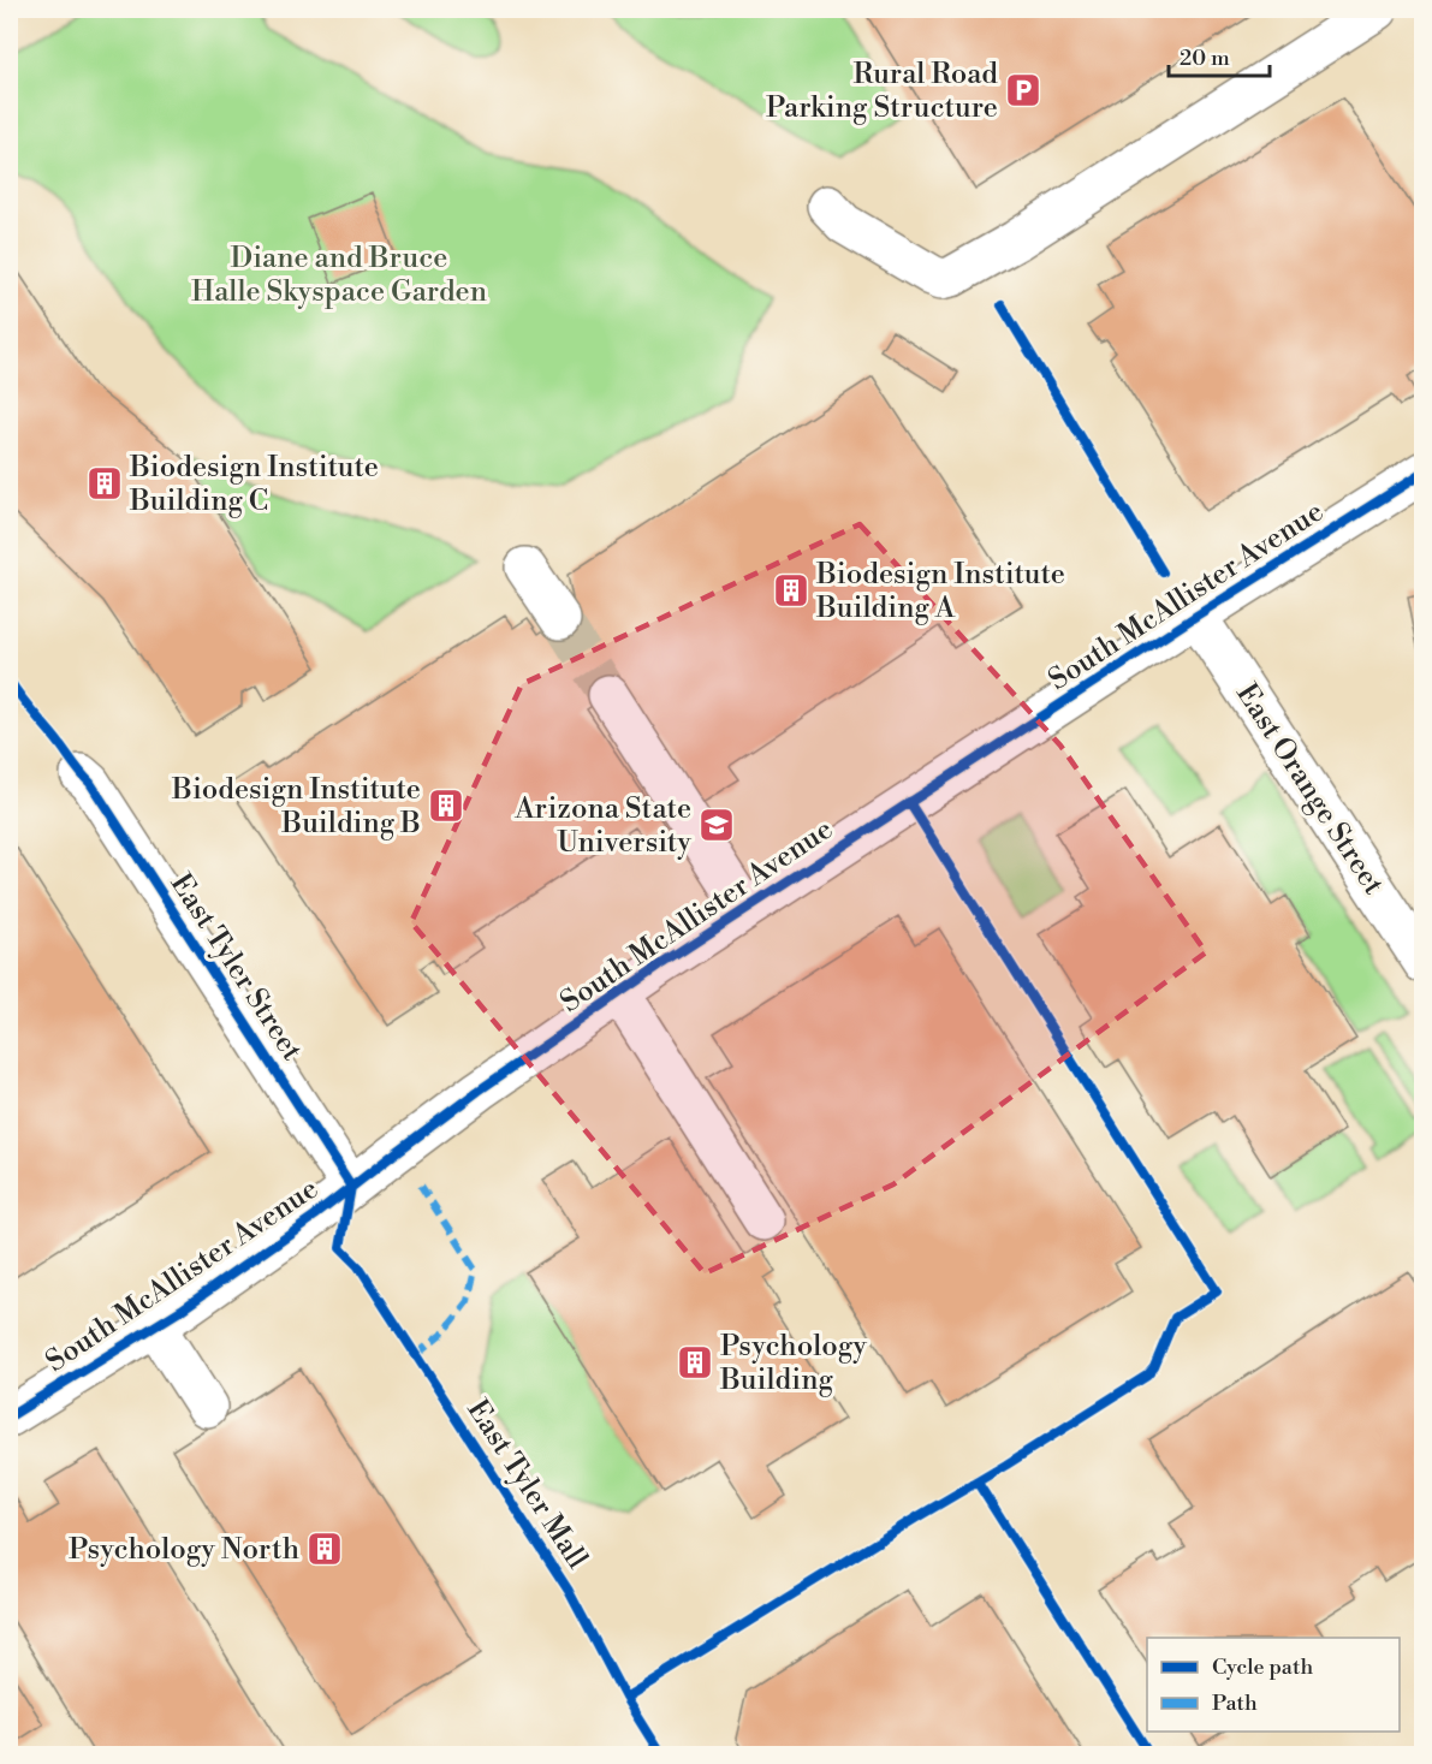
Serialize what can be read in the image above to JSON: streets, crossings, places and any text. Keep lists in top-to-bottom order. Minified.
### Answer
{"streets":{"street":["South McAllister Avenue","East Orange Street","East Tyler Street"],"cycle path":["East Tyler Mall"]},"crossings":[["South McAllister Avenue","East Orange Street"],["South McAllister Avenue","East Tyler Street"]],"parks":["Diane and Bruce Halle Skyspace Garden"],"places":{"parking":["Rural Road Parking Structure"],"building":["Biodesign Institute Building C","Biodesign Institute Building A","Biodesign Institute Building B","Psychology Building","Psychology North"],"school or university":["Arizona State University"]},"legend":["Cycle path","Path"],"scale_bar":"20 m"}
